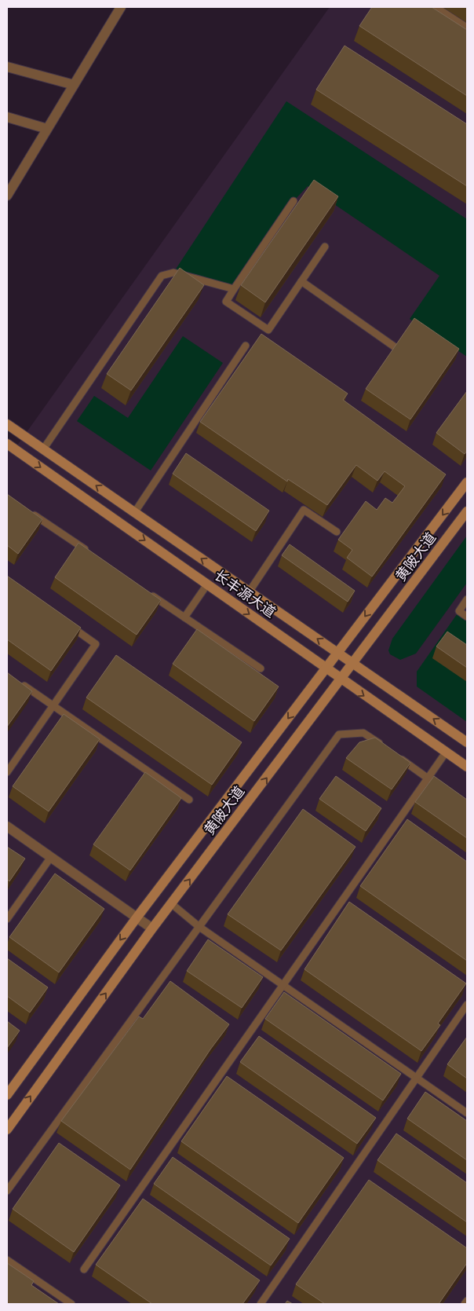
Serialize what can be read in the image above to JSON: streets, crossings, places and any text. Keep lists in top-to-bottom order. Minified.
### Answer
{"streets":{"street":["黄陂大道","长丰源大道"]},"crossings":[["黄陂大道","长丰源大道"]]}
